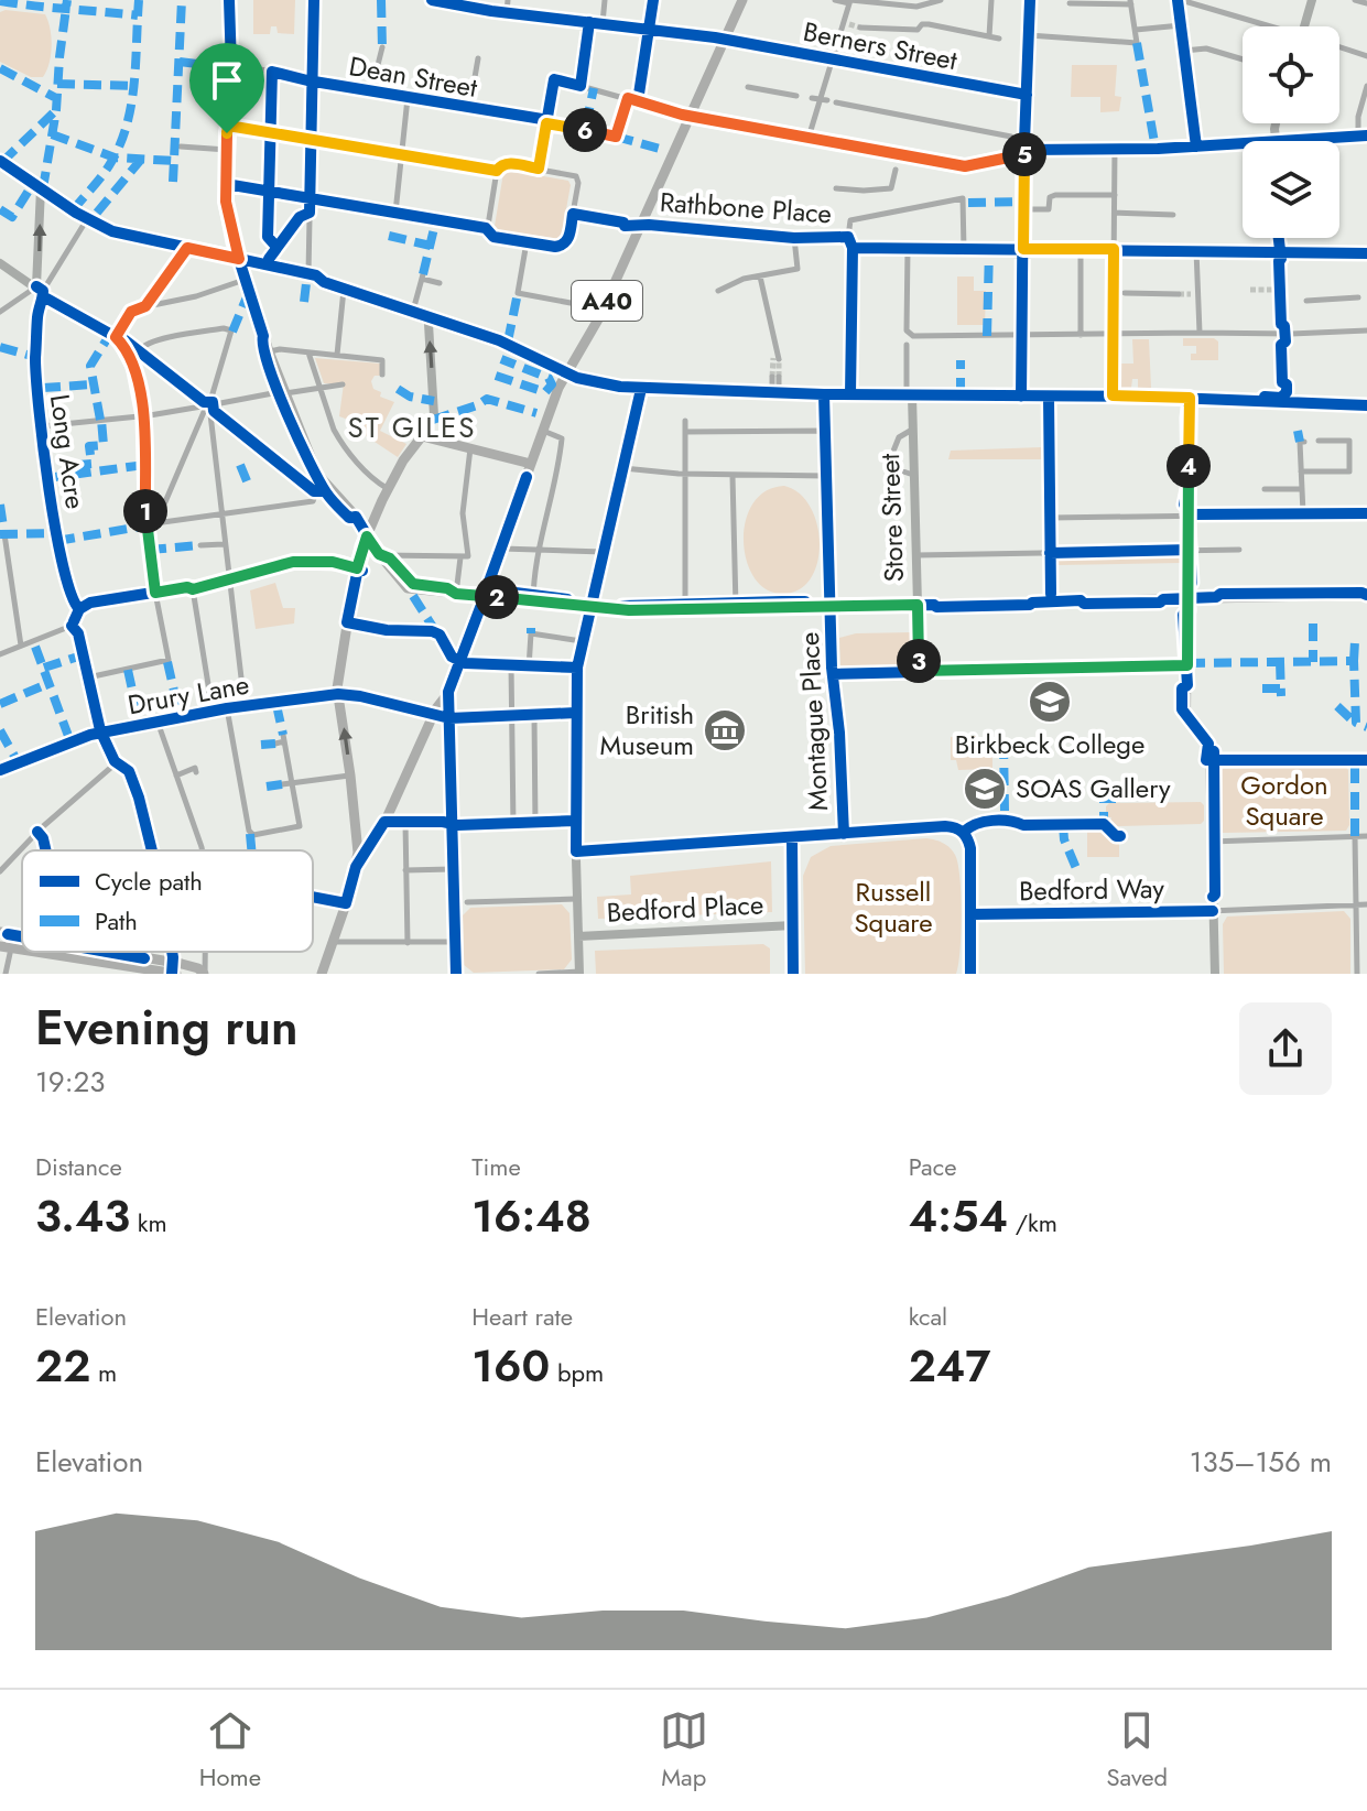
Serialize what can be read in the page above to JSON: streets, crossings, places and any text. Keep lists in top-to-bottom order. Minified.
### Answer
{"streets":{"main road":["A40"],"street":["Berners Street","Dean Street","Rathbone Place","Long Acre","Store Street","Drury Lane","Montague Place","Bedford Way","Bedford Place"]},"crossings":[["Berners Street","A40"],["Rathbone Place","A40"]],"districts":["ST GILES"],"parks":["Gordon Square","Russell Square"],"places":{"school or university":["Birkbeck College","SOAS Gallery"],"museum":["British Museum"]},"legend":["Cycle path","Path"],"page":{"pins":["6","5","4","1","2","3"],"heading":["Evening run","19:23"],"stats":[["Distance","3.43 km"],["Time","16:48"],["Pace","4:54 /km"],["Elevation","22 m"],["Heart rate","160 bpm"],["kcal","247"]],"chart":["Elevation","135–156 m"],"tabs":["Home","Map","Saved"]}}
